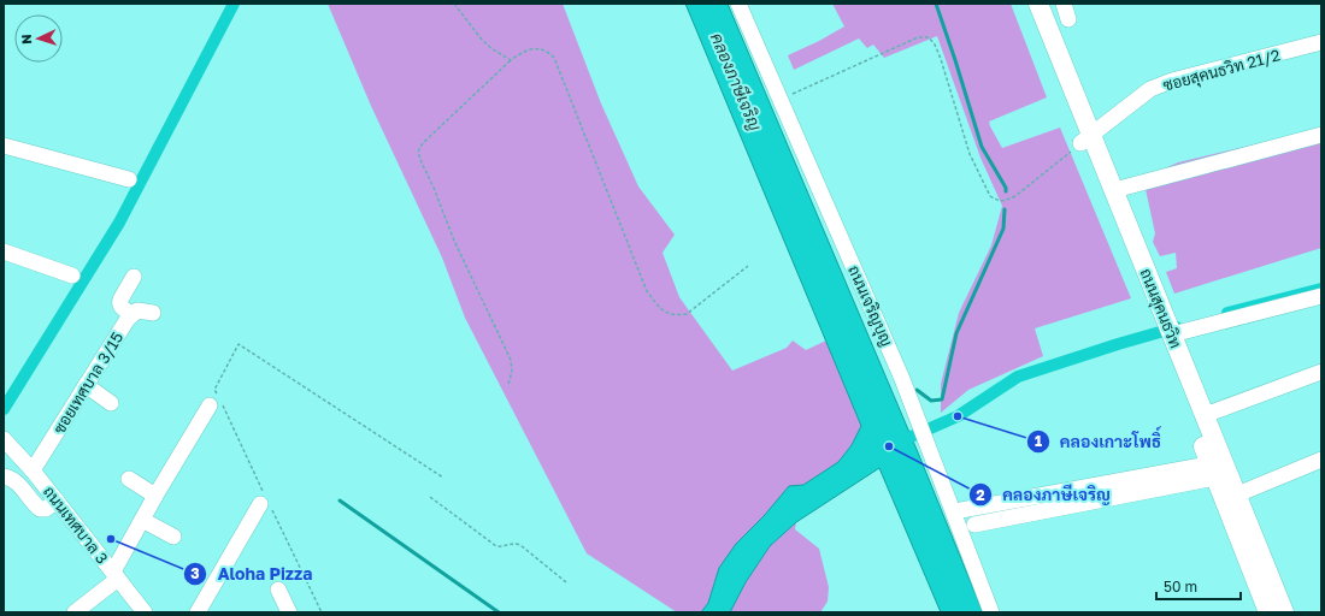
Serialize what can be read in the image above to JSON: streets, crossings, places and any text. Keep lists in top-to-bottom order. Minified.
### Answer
{"streets":{"main road":["ถนนสุคนธวิท"],"street":["ซอยสุคนธวิท 21/2","ถนนเจริญบุญ","ซอยเทศบาล 3/15","ถนนเทศบาล 3"]},"crossings":[["ซอยสุคนธวิท 21/2","ถนนสุคนธวิท"],["ซอยเทศบาล 3/15","ถนนเทศบาล 3"]],"water":["คลองภาษีเจริญ"],"places":["คลองเกาะโพธิ์","คลองภาษีเจริญ","Aloha Pizza"],"scale_bar":"50 m","north":"left"}
